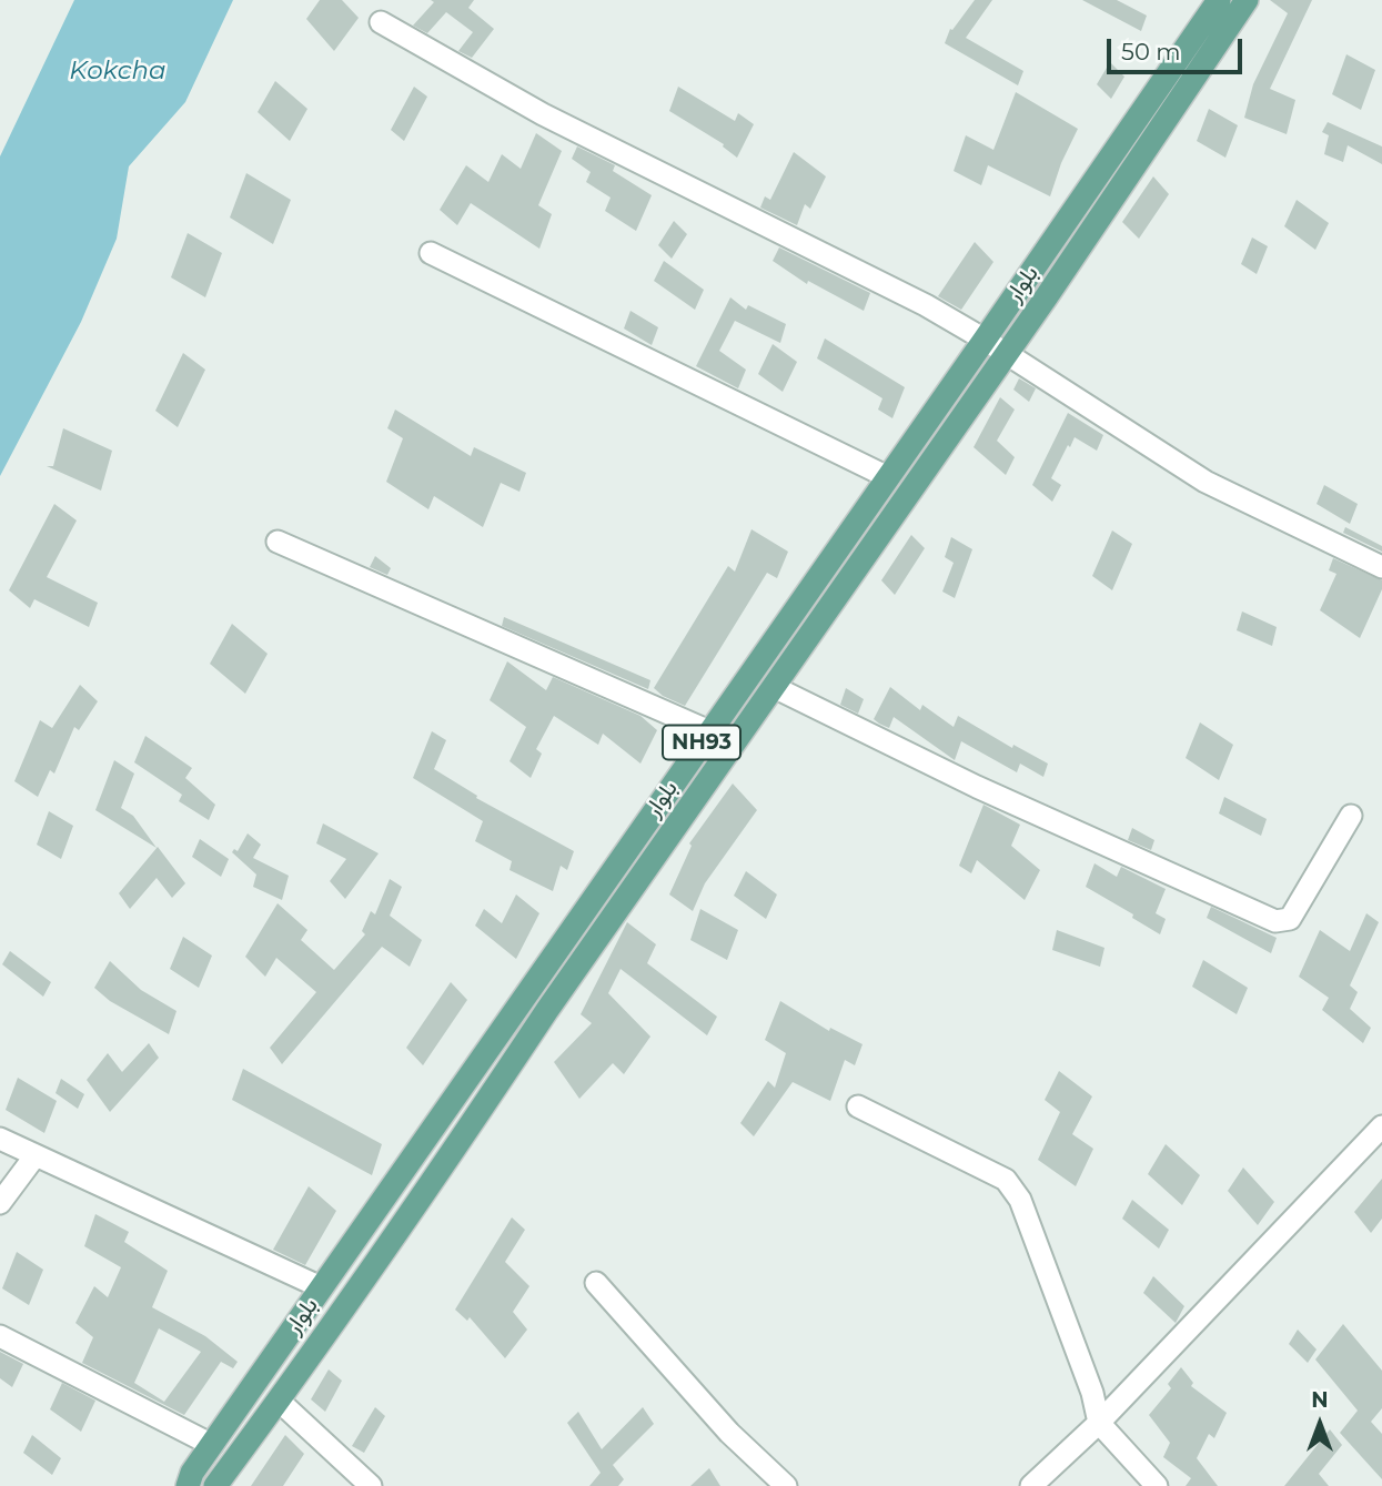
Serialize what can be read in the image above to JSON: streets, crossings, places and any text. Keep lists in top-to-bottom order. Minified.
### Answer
{"streets":{"main road":["بلوار","NH93"]},"water":["Kokcha"],"scale_bar":"50 m","north":"top"}
